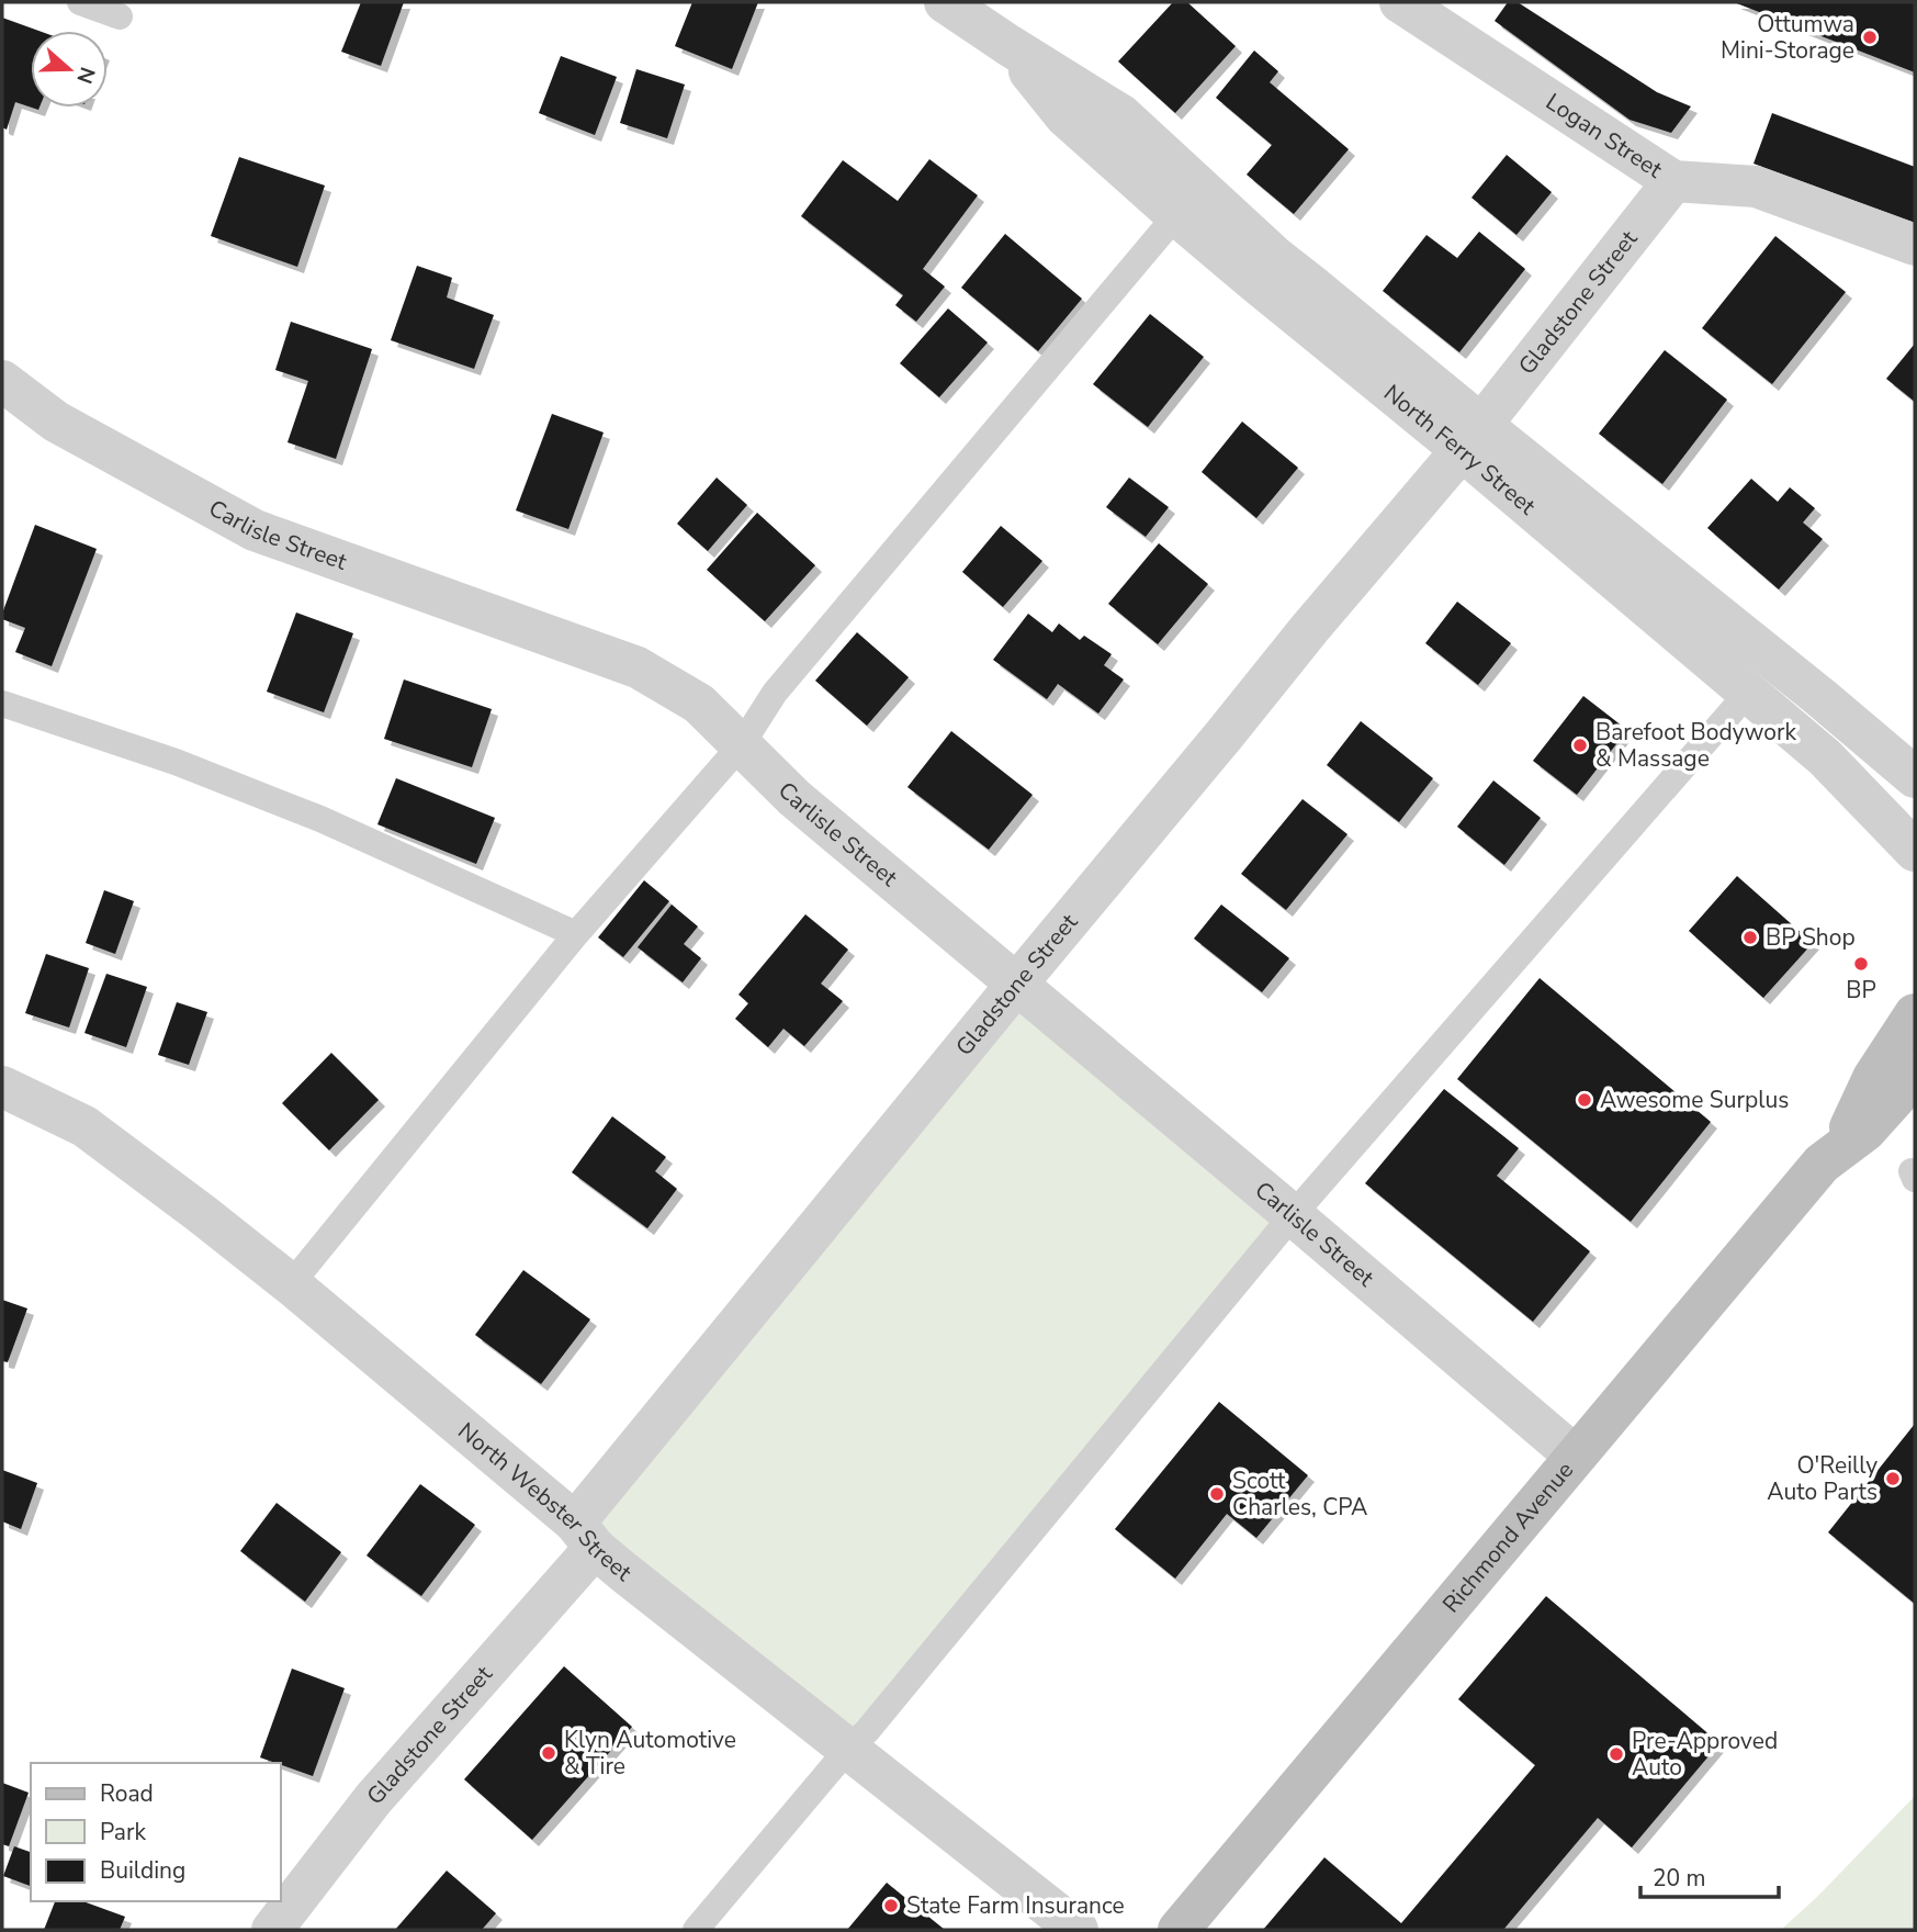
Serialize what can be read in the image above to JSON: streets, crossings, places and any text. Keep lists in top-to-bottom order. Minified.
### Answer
{"streets":{"main road":["Richmond Avenue"],"street":["Logan Street","Gladstone Street","North Ferry Street","Carlisle Street","North Webster Street"]},"crossings":[["Logan Street","Gladstone Street"],["Gladstone Street","North Ferry Street"],["Gladstone Street","Carlisle Street"],["Gladstone Street","North Webster Street"],["Carlisle Street","Richmond Avenue"]],"places":["Ottumwa Mini-Storage","Barefoot Bodywork & Massage","BP Shop","BP","Awesome Surplus","O'Reilly Auto Parts","Scott Charles, CPA","Klyn Automotive & Tire","Pre-Approved Auto","State Farm Insurance"],"legend":["Road","Park","Building"],"scale_bar":"20 m","north":"right"}
